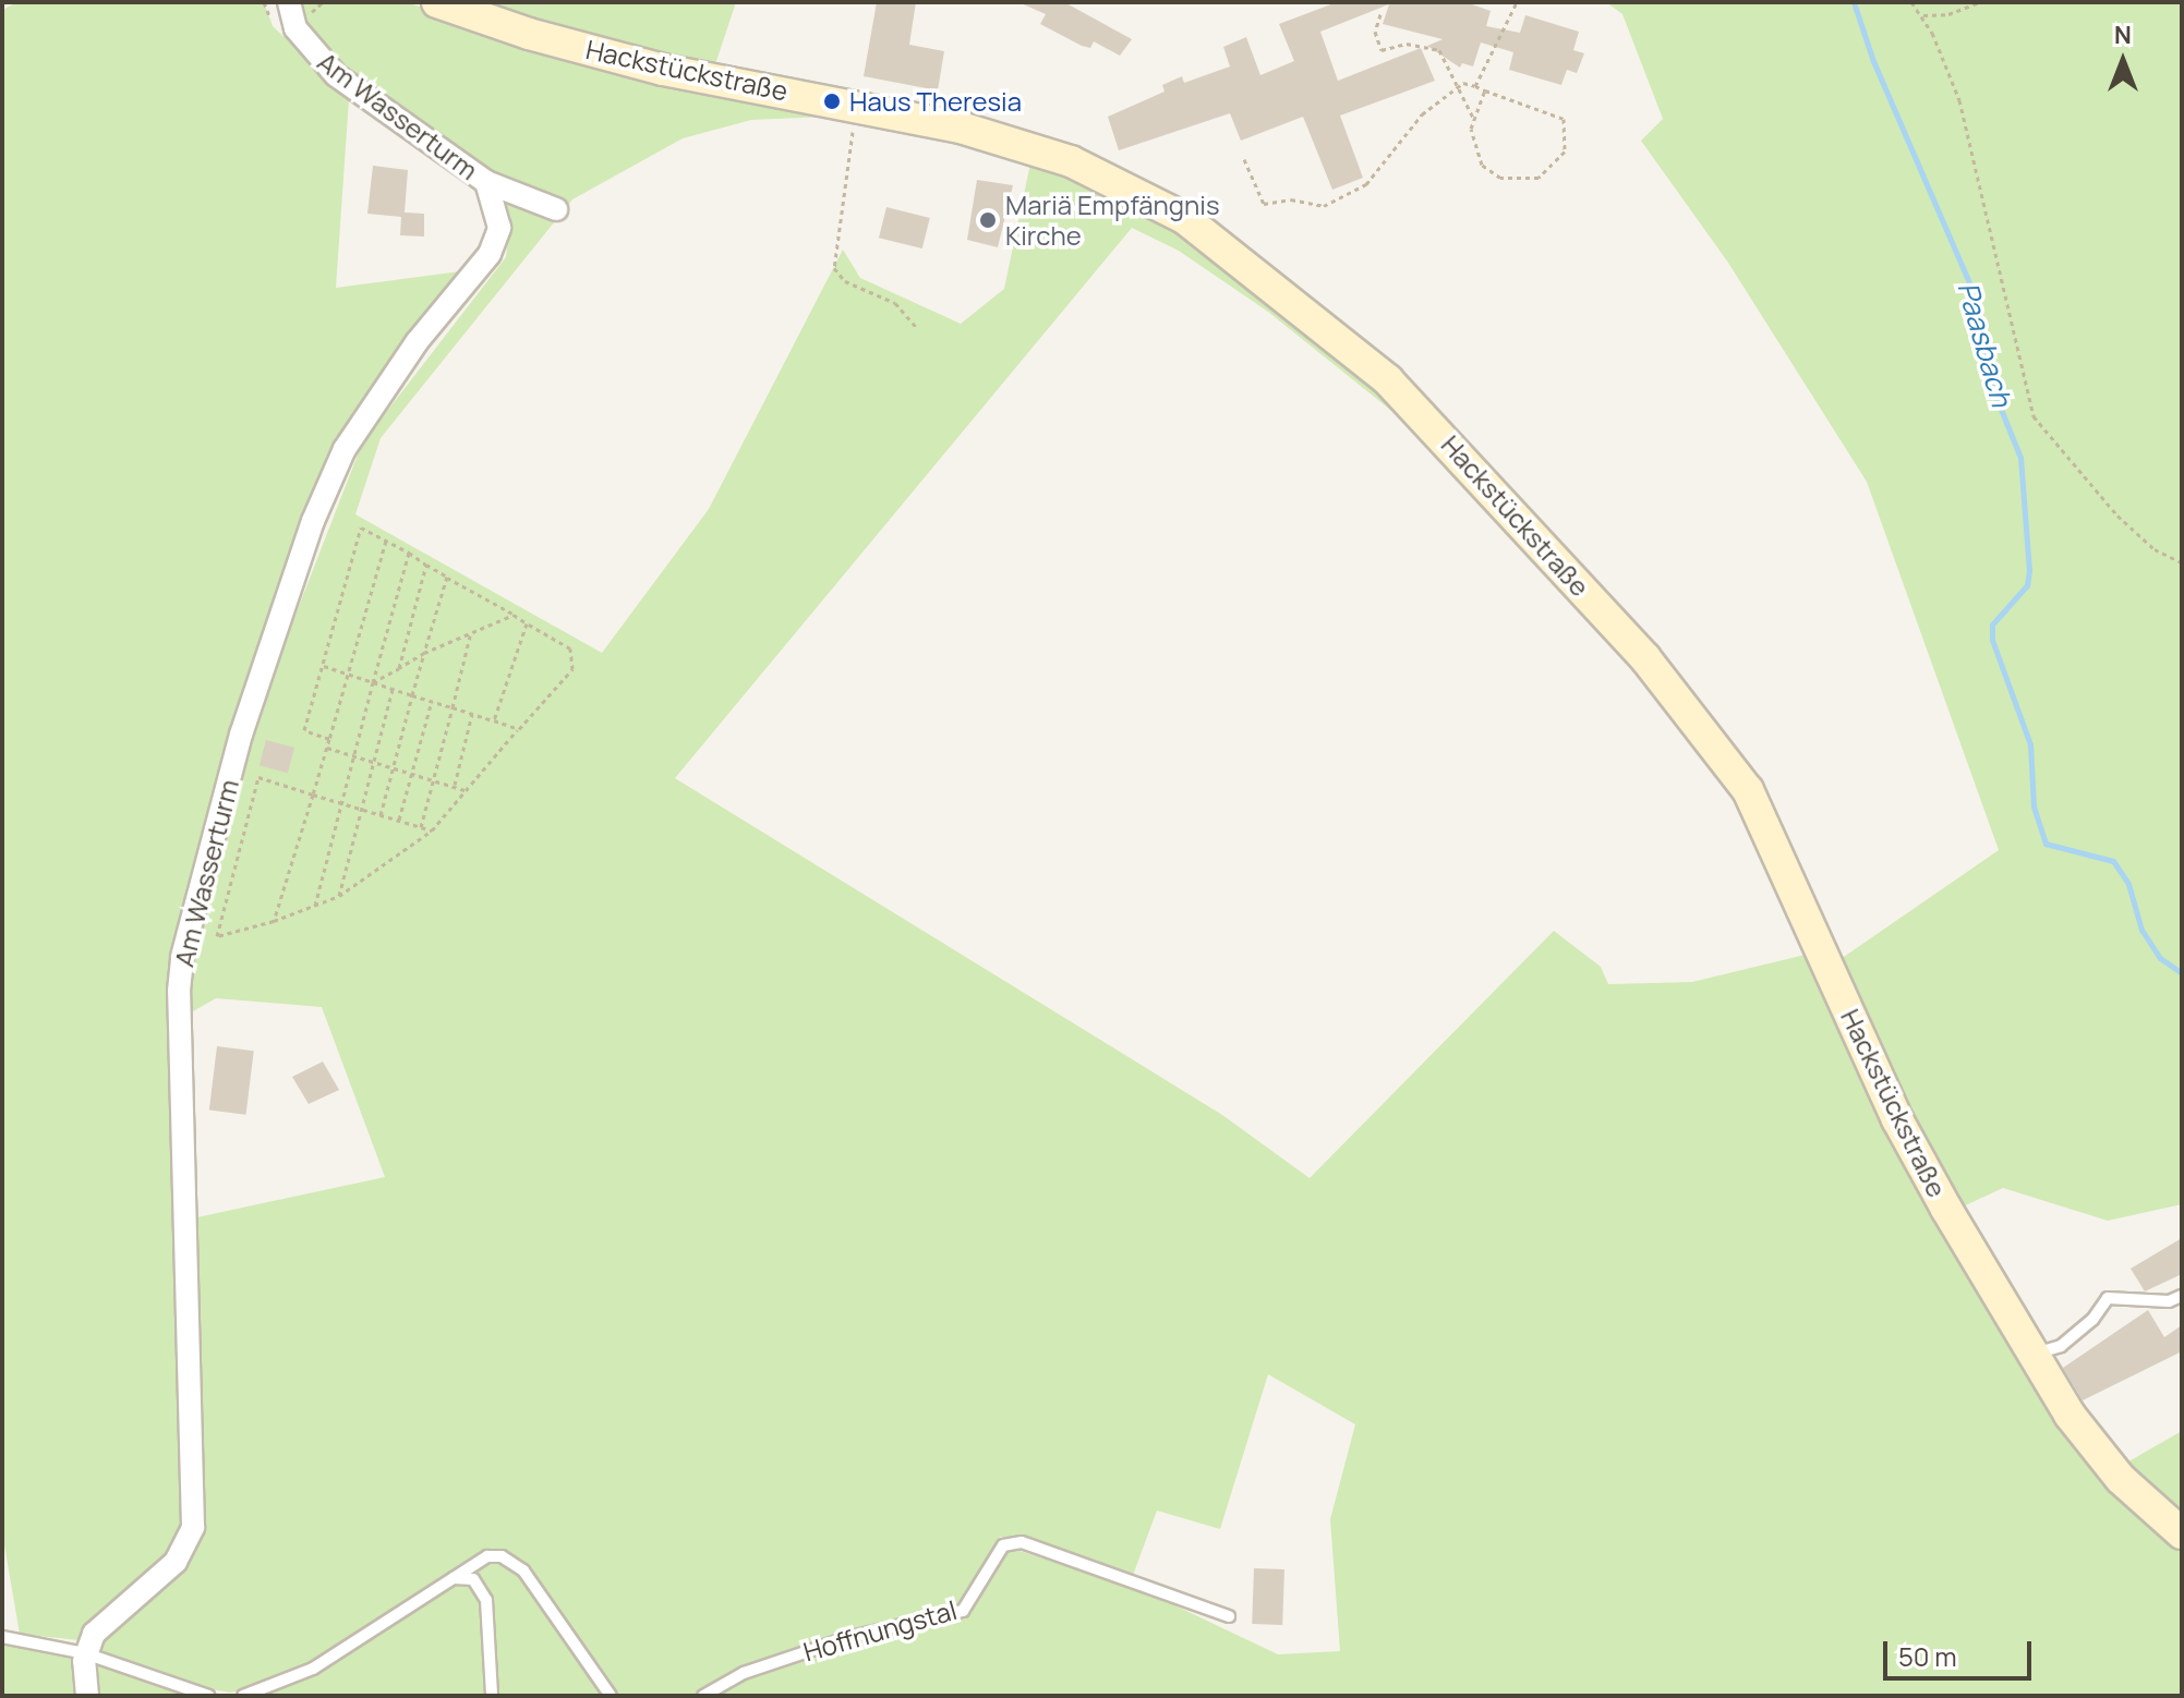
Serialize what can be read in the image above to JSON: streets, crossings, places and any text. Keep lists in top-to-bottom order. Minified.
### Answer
{"streets":{"street":["Hackstückstraße","Am Wasserturm"],"lane":["Hoffnungstal"]},"water":["Paasbach"],"places":["Haus Theresia","Mariä Empfängnis Kirche"],"scale_bar":"50 m","north":"top"}
